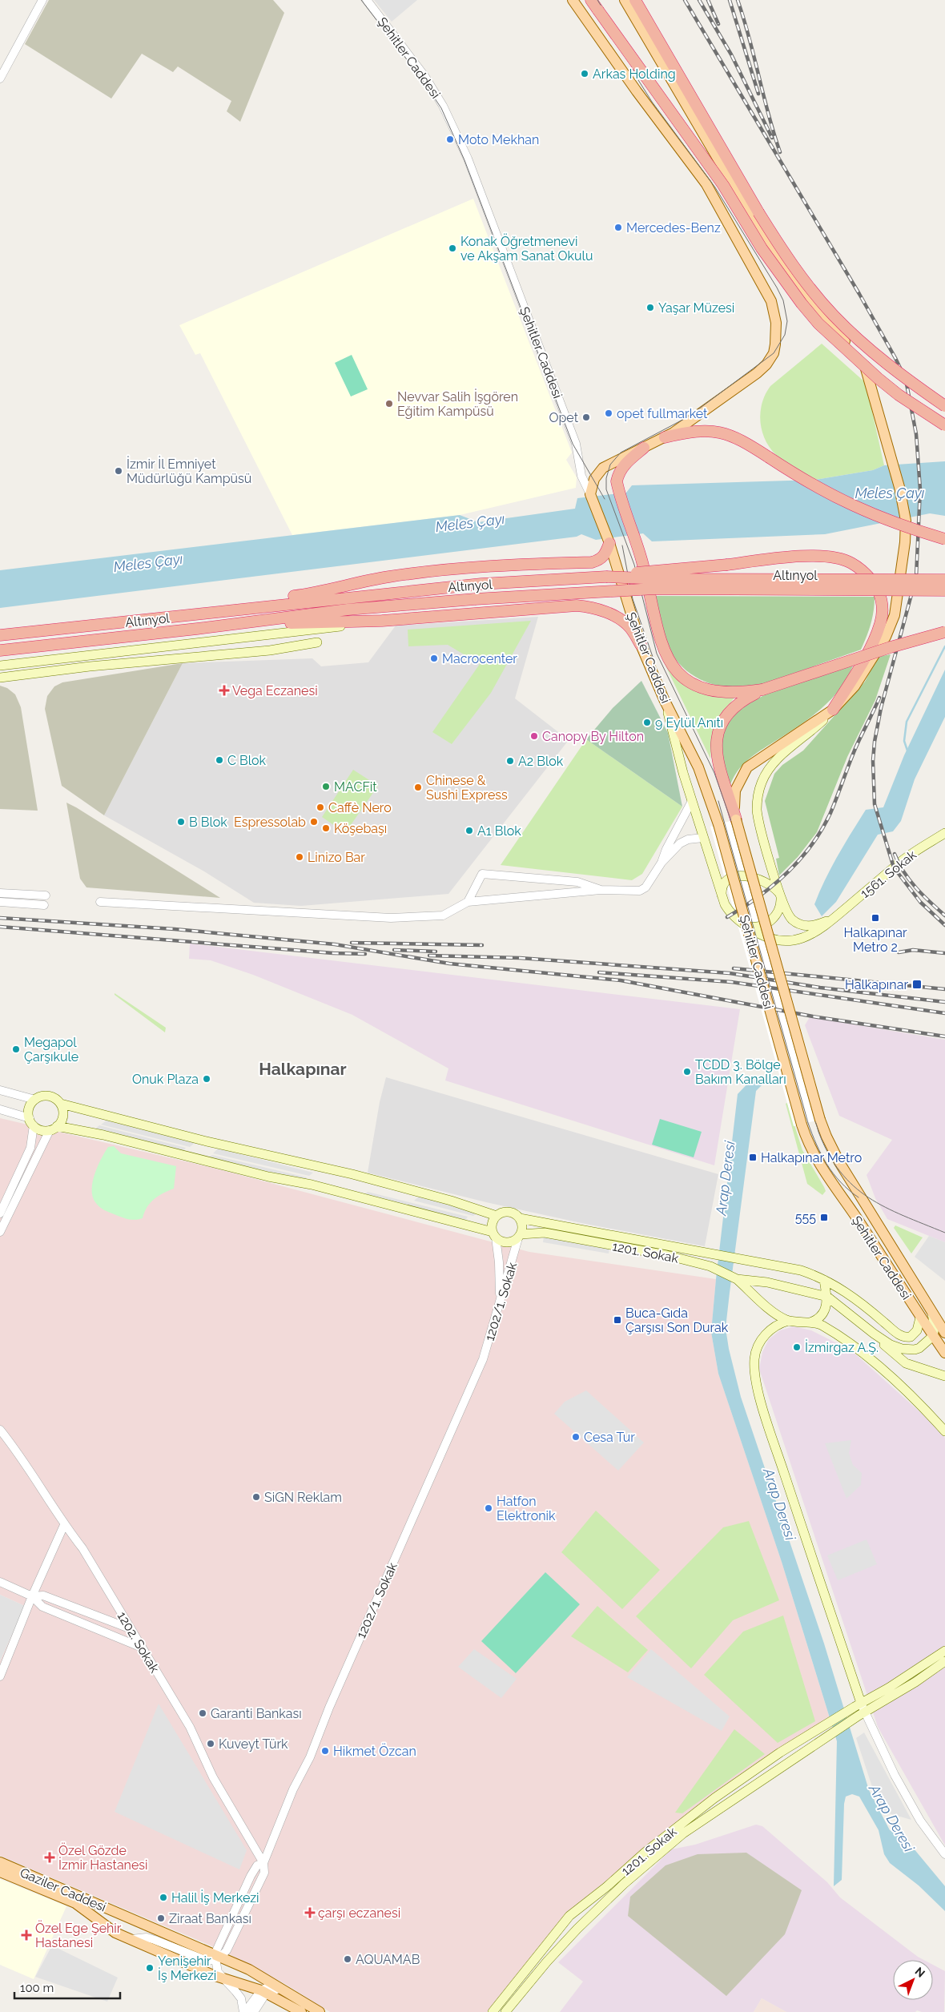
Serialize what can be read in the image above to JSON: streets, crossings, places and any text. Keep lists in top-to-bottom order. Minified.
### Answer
{"streets":{"highway":["Altınyol"],"main road":["Şehitler Caddesi","1561. Sokak","1201. Sokak","Gaziler Caddesi"],"street":["1202/1. Sokak","1202. Sokak"]},"crossings":[["1201. Sokak","1202/1. Sokak"],["1202/1. Sokak","1202. Sokak"],["1202/1. Sokak","Gaziler Caddesi"]],"districts":["Halkapınar"],"water":["Meles Çayı","Arap Deresi"],"places":{"other":["Arkas Holding","Moto Mekhan","Mercedes-Benz","Konak Öğretmenevi ve Akşam Sanat Okulu","Yaşar Müzesi","Nevvar Salih İşgören Eğitim Kampüsü","opet fullmarket","Opet","İzmir İl Emniyet Müdürlüğü Kampüsü","Macrocenter","9 Eylül Anıtı","Canopy By Hilton","C Blok","A2 Blok","MACFit","Chinese & Sushi Express","Caffè Nero","B Blok","Espressolab","Köşebaşı","A1 Blok","Linizo Bar","Megapol Çarşıkule","TCDD 3. Bölge Bakım Kanalları","Onuk Plaza","İzmirgaz A.Ş.","Cesa Tur","SiGN Reklam","Hatfon Elektronik","Garanti Bankası","Kuveyt Türk","Hikmet Özcan","Halil İş Merkezi","Ziraat Bankası","AQUAMAB","Yenişehir İş Merkezi"],"health":["Vega Eczanesi","Özel Gözde İzmir Hastanesi","çarşı eczanesi","Özel Ege Şehir Hastanesi"],"transit":["Halkapınar Metro 2","Halkapınar","Halkapınar Metro","555","Buca-Gıda Çarşısı Son Durak"]},"scale_bar":"100 m","north":"top right"}
